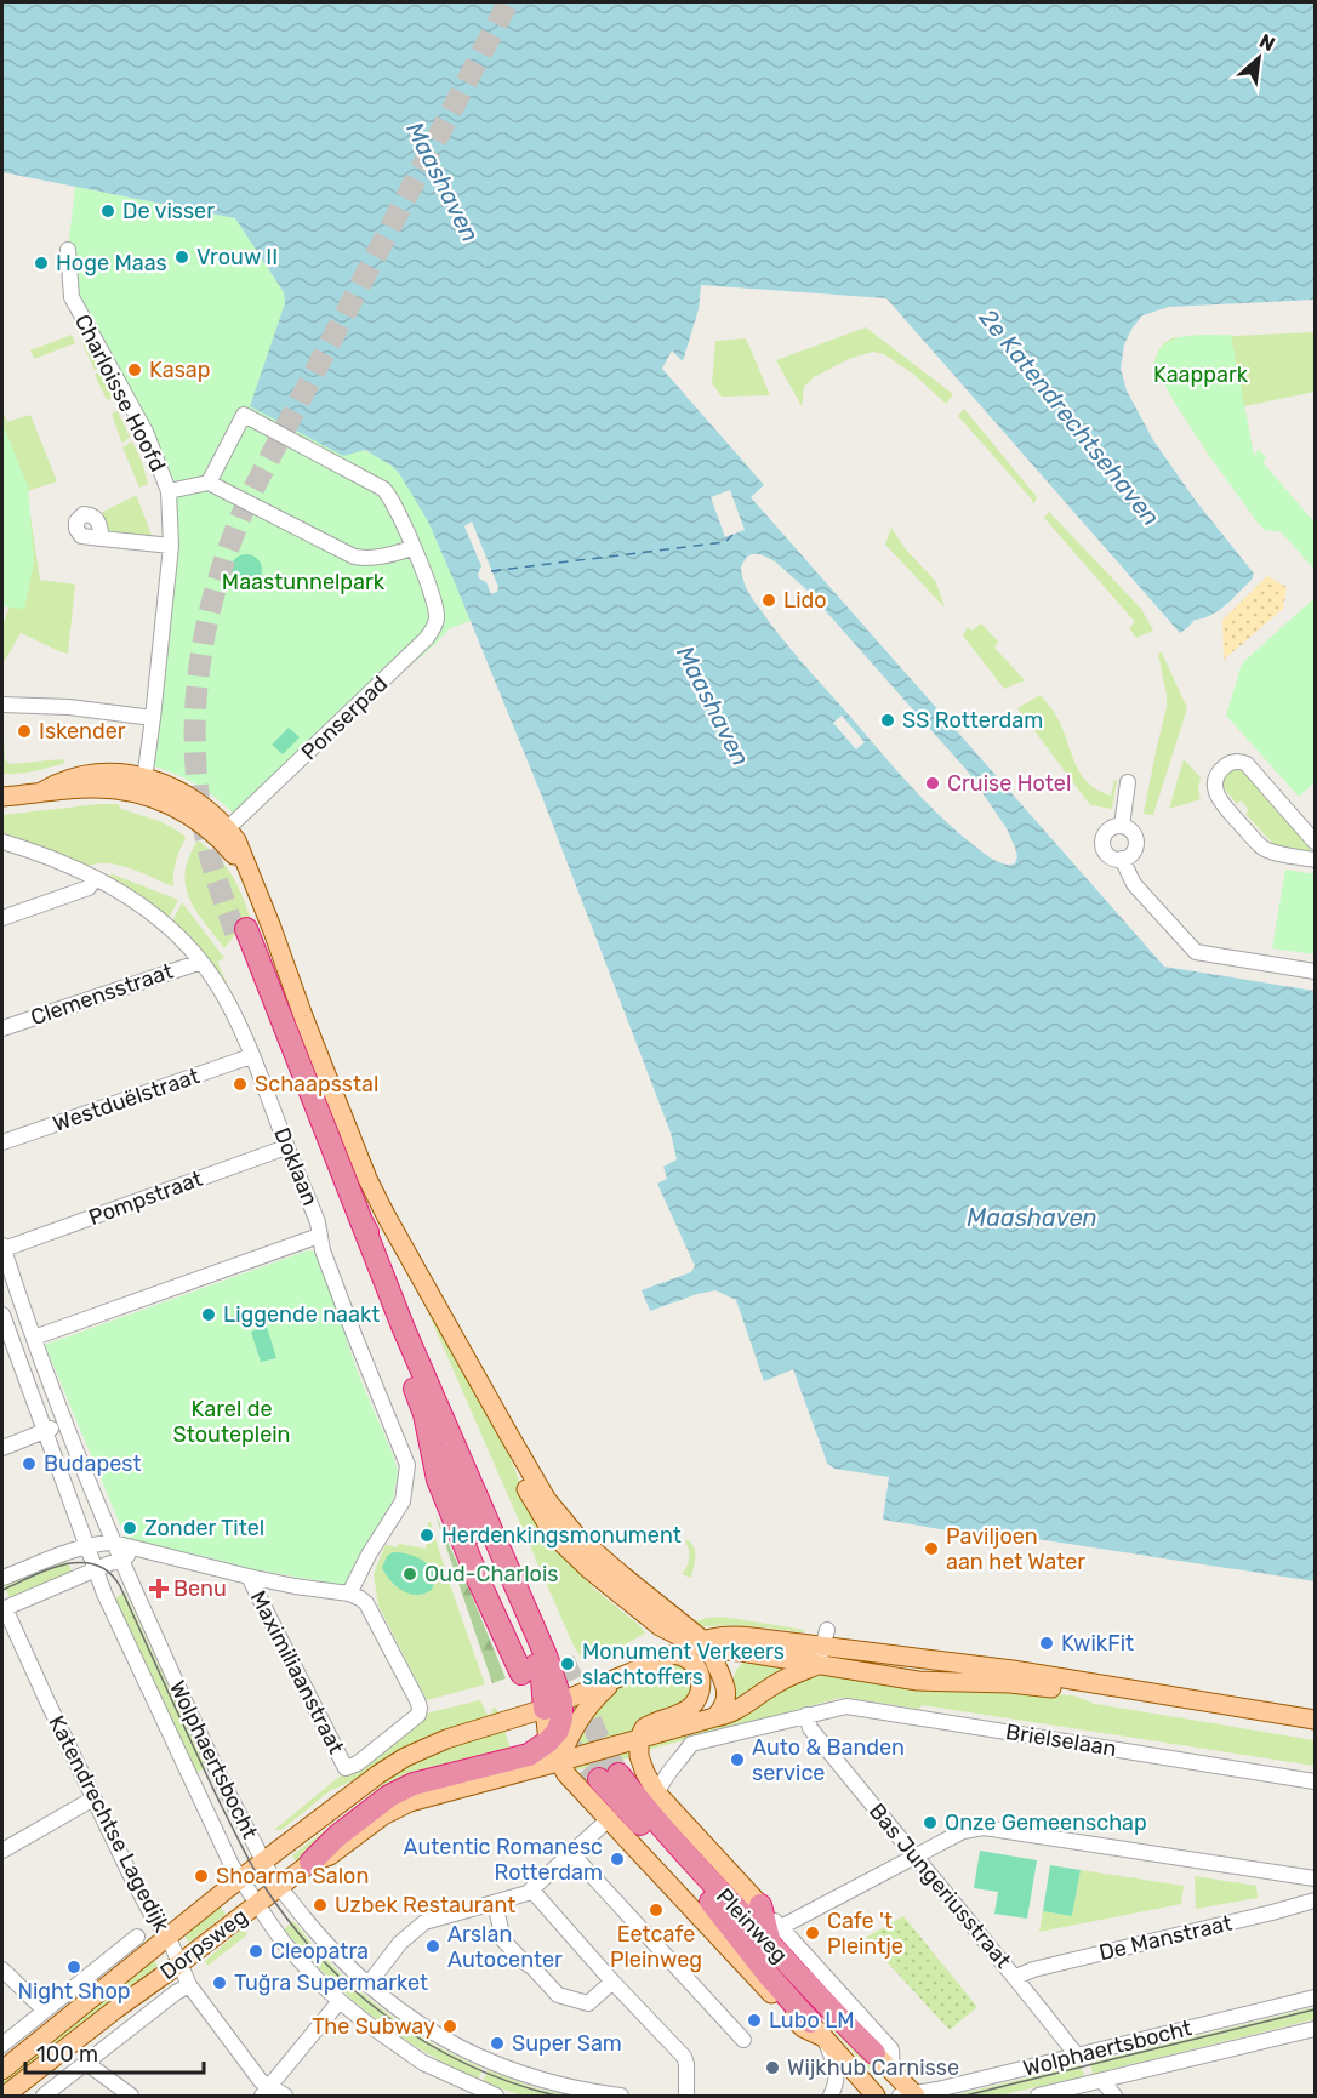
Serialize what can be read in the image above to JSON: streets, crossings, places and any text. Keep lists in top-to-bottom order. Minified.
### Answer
{"streets":{"highway":["Doklaan","Pleinweg"],"main road":["Dorpsweg"],"street":["Charloisse Hoofd","Ponserpad","Clemensstraat","Westduëlstraat","Pompstraat","Maximiliaanstraat","Brielselaan","Wolphaertsbocht","Katendrechtse Lagedijk","Bas Jungeriusstraat","De Manstraat"]},"crossings":[["Clemensstraat","Doklaan"],["Westduëlstraat","Doklaan"],["Doklaan","Pompstraat"],["Doklaan","Maximiliaanstraat"],["Pompstraat","Wolphaertsbocht"],["Brielselaan","Bas Jungeriusstraat"],["Brielselaan","Pleinweg"],["Wolphaertsbocht","Bas Jungeriusstraat"],["Wolphaertsbocht","Pleinweg"],["Wolphaertsbocht","Dorpsweg"],["Katendrechtse Lagedijk","Dorpsweg"],["Bas Jungeriusstraat","De Manstraat"],["Pleinweg","Dorpsweg"]],"water":["Maashaven","2e Katendrechtsehaven"],"parks":["Kaappark","Maastunnelpark","Karel de Stouteplein"],"places":{"other":["De visser","Vrouw II","Hoge Maas","Kasap","Lido","SS Rotterdam","Iskender","Cruise Hotel","Schaapsstal","Liggende naakt","Budapest","Zonder Titel","Herdenkingsmonument","Paviljoen aan het Water","Oud-Charlois","KwikFit","Monument Verkeers slachtoffers","Auto & Banden service","Onze Gemeenschap","Autentic Romanesc Rotterdam","Shoarma Salon","Uzbek Restaurant","Eetcafe Pleinweg","Cafe 't Pleintje","Arslan Autocenter","Cleopatra","Night Shop","Tuğra Supermarket","Lubo LM","The Subway","Super Sam","Wijkhub Carnisse"],"health":["Benu"]},"scale_bar":"100 m","north":"top right"}
